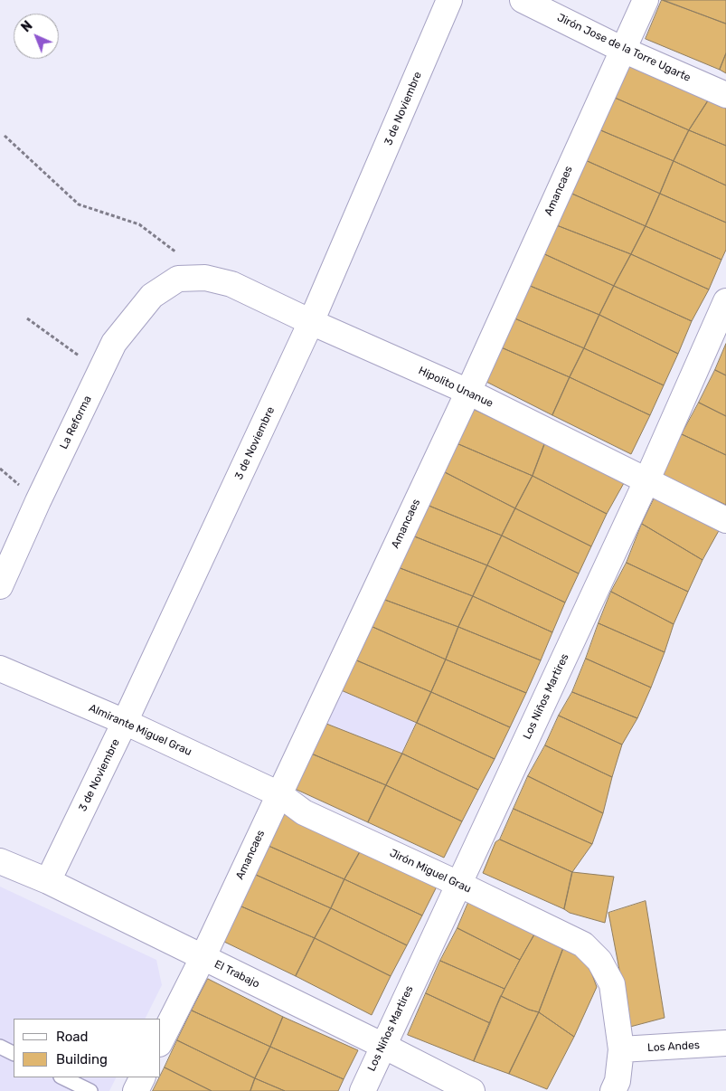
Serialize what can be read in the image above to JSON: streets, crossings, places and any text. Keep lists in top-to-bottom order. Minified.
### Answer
{"streets":{"street":["Jirón Jose de la Torre Ugarte","3 de Noviembre","Amancaes","Hipolito Unanue","La Reforma","Los Niños Martires","Almirante Miguel Grau","Jirón Miguel Grau","El Trabajo","Los Andes"]},"crossings":[["Jirón Jose de la Torre Ugarte","Amancaes"],["3 de Noviembre","Hipolito Unanue"],["3 de Noviembre","Almirante Miguel Grau"],["3 de Noviembre","El Trabajo"],["Amancaes","Hipolito Unanue"],["Amancaes","Almirante Miguel Grau"],["Amancaes","Jirón Miguel Grau"],["Amancaes","El Trabajo"],["Hipolito Unanue","La Reforma"],["Hipolito Unanue","Los Niños Martires"],["Los Niños Martires","Jirón Miguel Grau"],["Los Niños Martires","El Trabajo"],["Almirante Miguel Grau","Jirón Miguel Grau"],["Jirón Miguel Grau","Los Andes"]],"legend":["Road","Building"],"north":"top left"}
